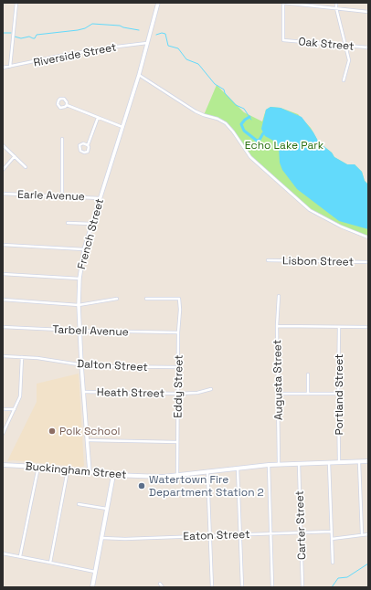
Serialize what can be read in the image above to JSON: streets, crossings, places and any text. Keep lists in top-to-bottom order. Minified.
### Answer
{"streets":{"main road":["Buckingham Street"],"street":["Oak Street","Riverside Street","Earle Avenue","French Street","Lisbon Street","Tarbell Avenue","Dalton Street","Augusta Street","Eddy Street","Heath Street","Portland Street","Carter Street","Eaton Street"]},"crossings":[["Riverside Street","French Street"],["Earle Avenue","French Street"],["French Street","Tarbell Avenue"],["French Street","Dalton Street"],["French Street","Heath Street"],["French Street","Buckingham Street"],["Tarbell Avenue","Eddy Street"],["Dalton Street","Eddy Street"],["Augusta Street","Buckingham Street"],["Eddy Street","Heath Street"],["Eddy Street","Buckingham Street"],["Portland Street","Buckingham Street"],["Buckingham Street","Carter Street"],["Carter Street","Eaton Street"]],"parks":["Echo Lake Park"],"places":["Polk School","Watertown Fire Department Station 2"]}
